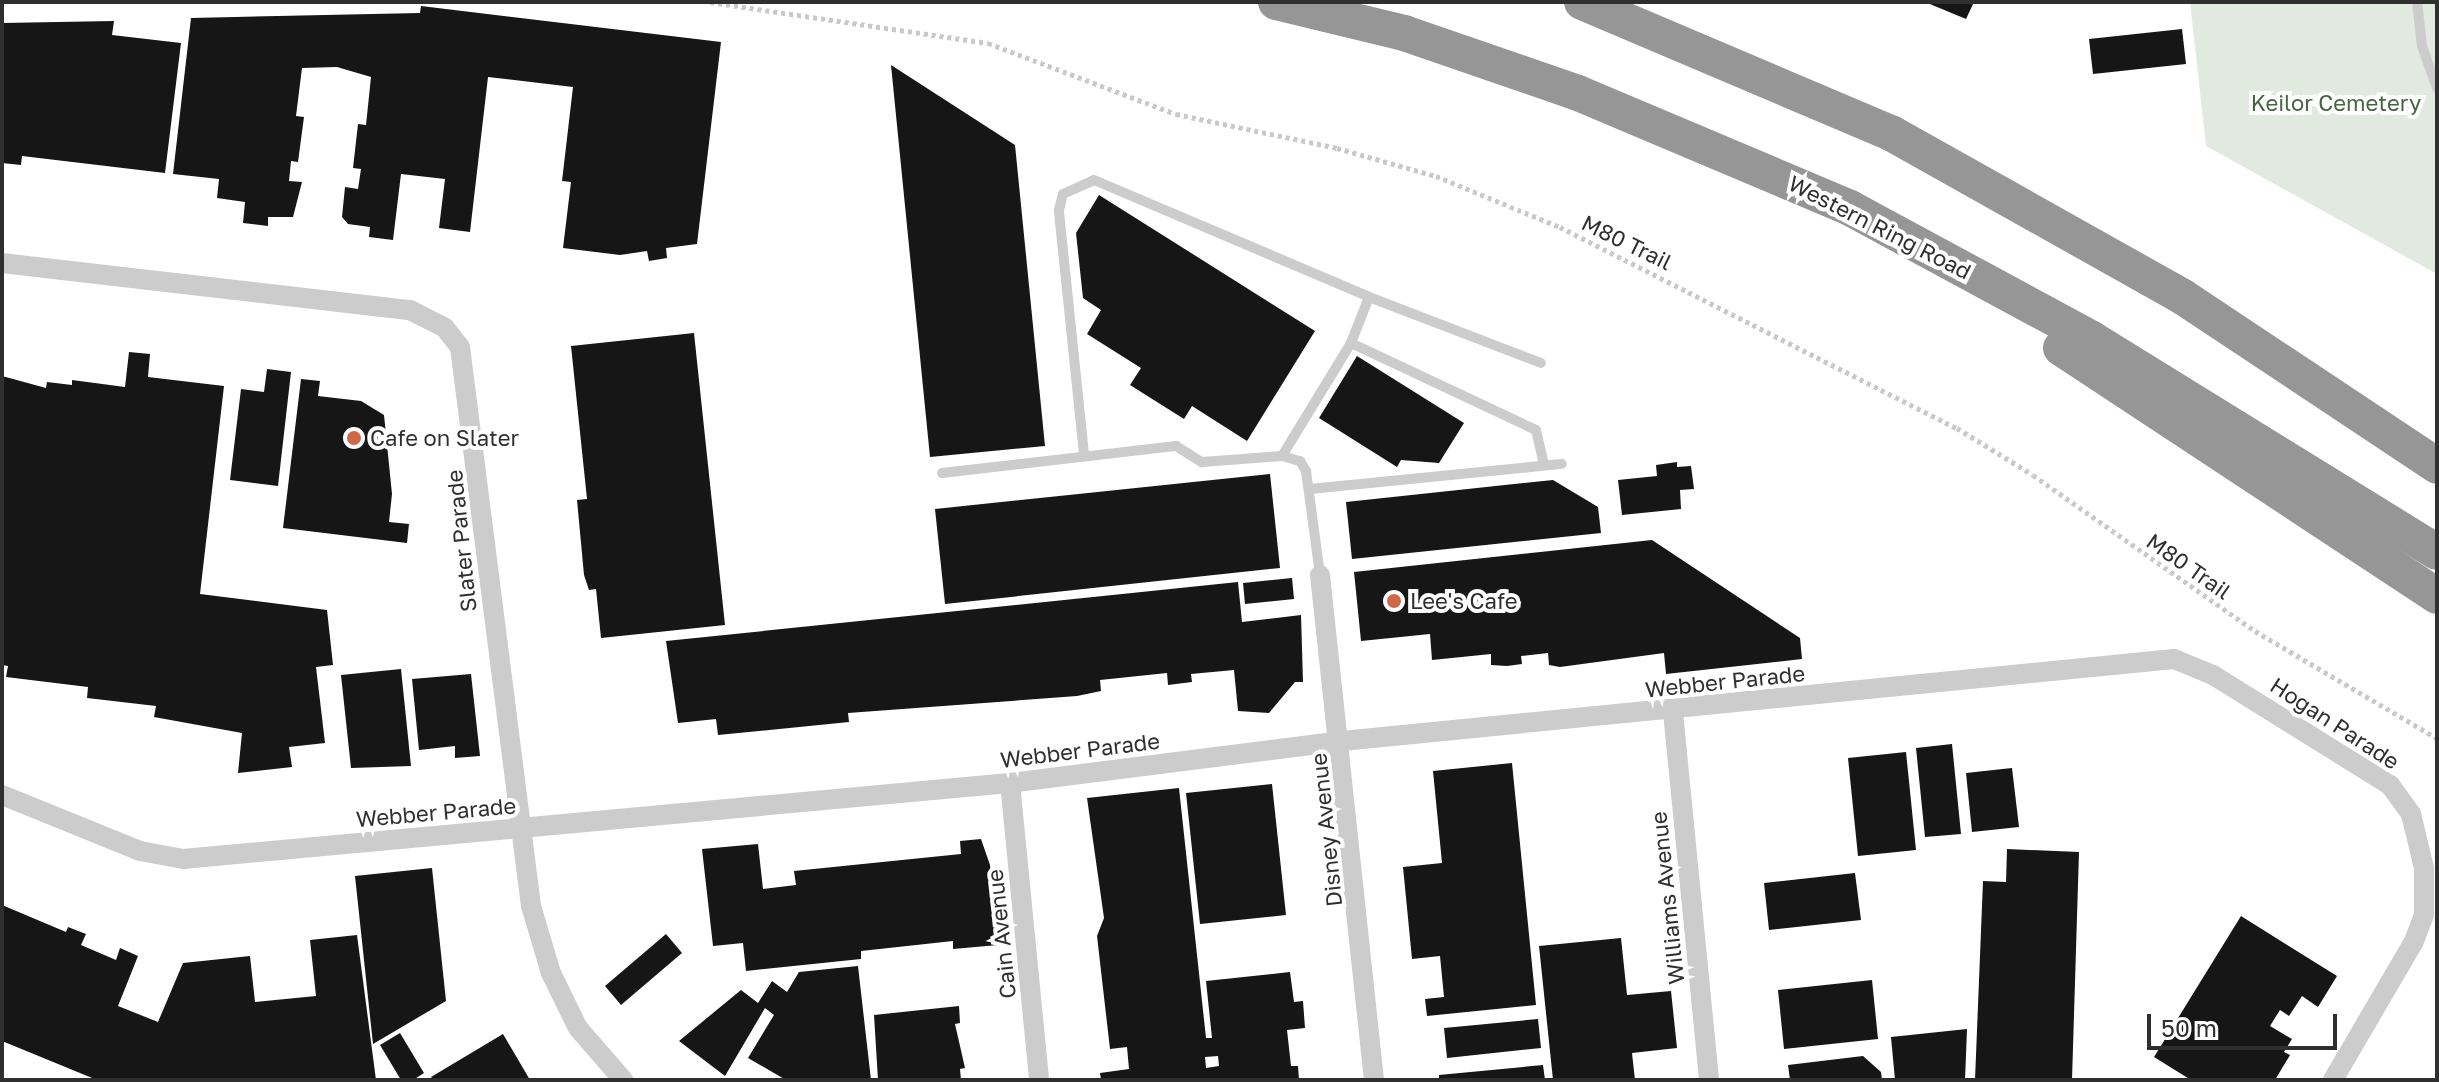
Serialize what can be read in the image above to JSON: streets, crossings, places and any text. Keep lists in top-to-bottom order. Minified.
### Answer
{"streets":{"highway":["Western Ring Road"],"street":["Slater Parade","Webber Parade","Hogan Parade","Disney Avenue","Williams Avenue","Cain Avenue"],"path":["M80 Trail"]},"crossings":[["Slater Parade","Webber Parade"],["Webber Parade","Hogan Parade"],["Webber Parade","Disney Avenue"],["Webber Parade","Williams Avenue"],["Webber Parade","Cain Avenue"]],"parks":["Keilor Cemetery"],"places":["Cafe on Slater","Lee's Cafe"],"scale_bar":"50 m"}
